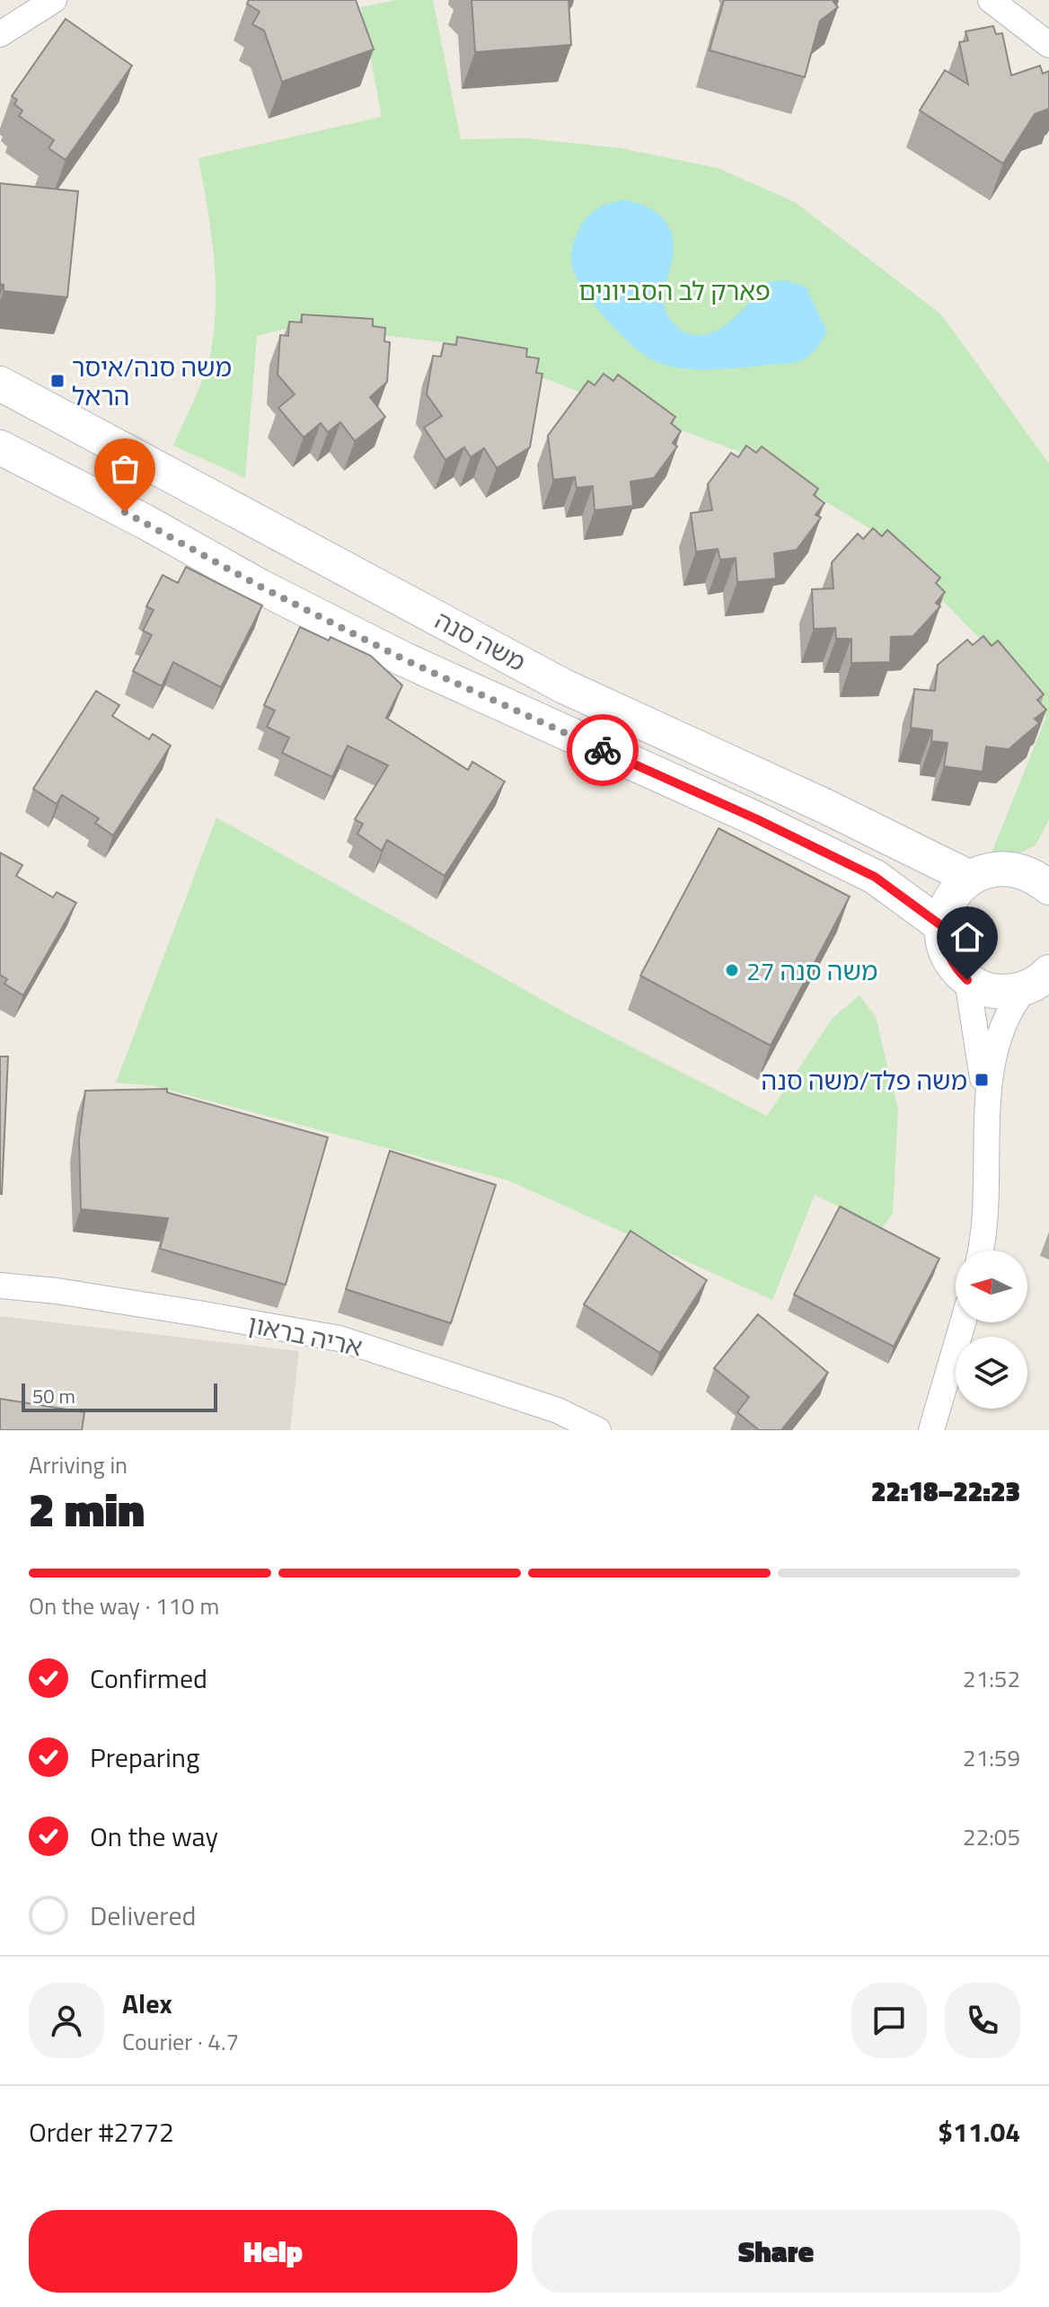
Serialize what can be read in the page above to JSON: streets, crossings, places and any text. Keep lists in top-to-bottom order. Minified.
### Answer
{"streets":{"street":["משה סנה","אריה בראון"]},"parks":["פארק לב הסביונים"],"places":{"transit":["משה סנה/איסר הראל","משה פלד/משה סנה"],"other":["משה סנה 27"]},"scale_bar":"50 m","north":"left","page":{"scale":"50 m","heading":["2 min","Arriving in","22:18–22:23"],"panel":["Alex","Courier · 4.7","Order #2772","$11.04"],"bar":"On the way · 110 m","list":[["Confirmed","21:52"],["Preparing","21:59"],["On the way","22:05"],"Delivered"],"buttons":["Help","Share"]}}
